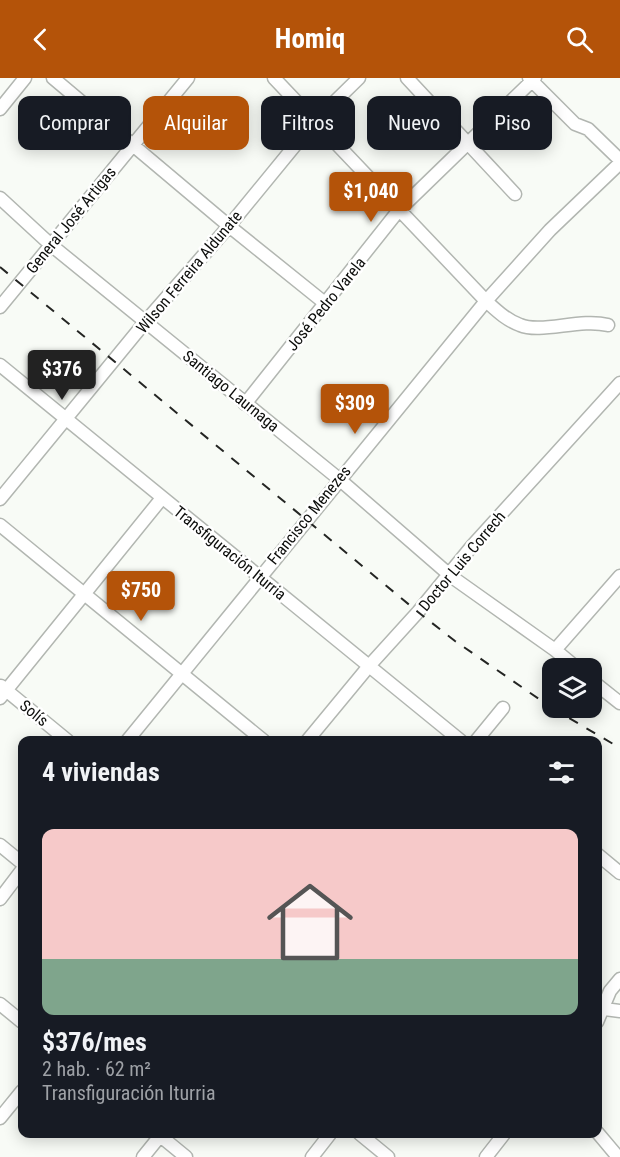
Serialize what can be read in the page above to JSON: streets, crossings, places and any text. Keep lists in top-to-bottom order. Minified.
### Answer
{"streets":{"street":["General José Artigas","Wilson Ferreira Aldunate","José Pedro Varela","Santiago Laurnaga","Francisco Menezes","Transfiguración Iturria","Doctor Luis Correch","Solís"]},"crossings":[["General José Artigas","Santiago Laurnaga"],["Wilson Ferreira Aldunate","Santiago Laurnaga"],["Wilson Ferreira Aldunate","Transfiguración Iturria"],["José Pedro Varela","Santiago Laurnaga"],["Santiago Laurnaga","Francisco Menezes"],["Santiago Laurnaga","Doctor Luis Correch"],["Francisco Menezes","Transfiguración Iturria"],["Transfiguración Iturria","Doctor Luis Correch"]],"page":{"header":"Homiq","chip":["Comprar","Alquilar","Filtros","Nuevo","Piso"],"price":["$1,040","$376","$309","$750"],"heading":"4 viviendas","list":[{"name":"$376/mes","note":"2 hab. · 62 m² · Transfiguración Iturria"}]}}
